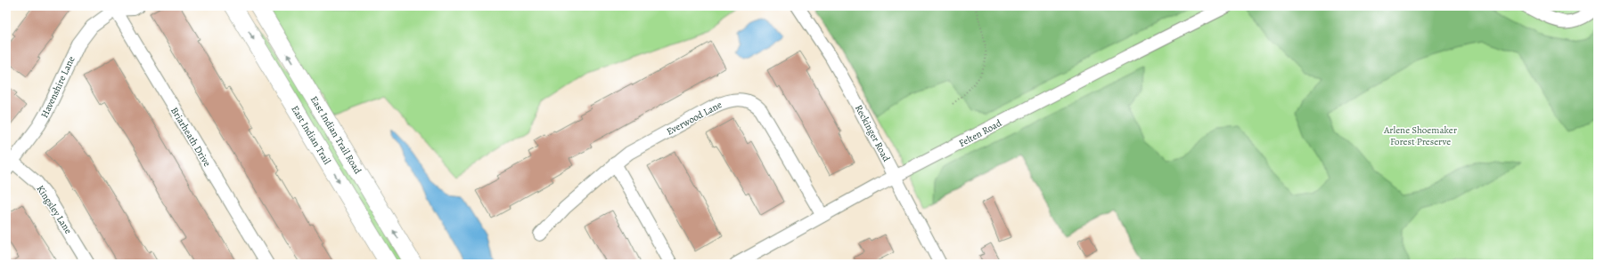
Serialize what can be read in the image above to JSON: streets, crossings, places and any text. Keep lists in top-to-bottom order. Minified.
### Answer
{"streets":{"main road":["East Indian Trail","East Indian Trail Road"],"street":["Havenshire Lane","Everwood Lane","Reckinger Road","Felten Road","Briarheath Drive","Kingsley Lane"]},"crossings":[["Havenshire Lane","Briarheath Drive"],["Havenshire Lane","Kingsley Lane"],["Everwood Lane","Felten Road"],["Reckinger Road","Felten Road"]],"one_way":["East Indian Trail","East Indian Trail Road"],"parks":["Arlene Shoemaker Forest Preserve"]}
